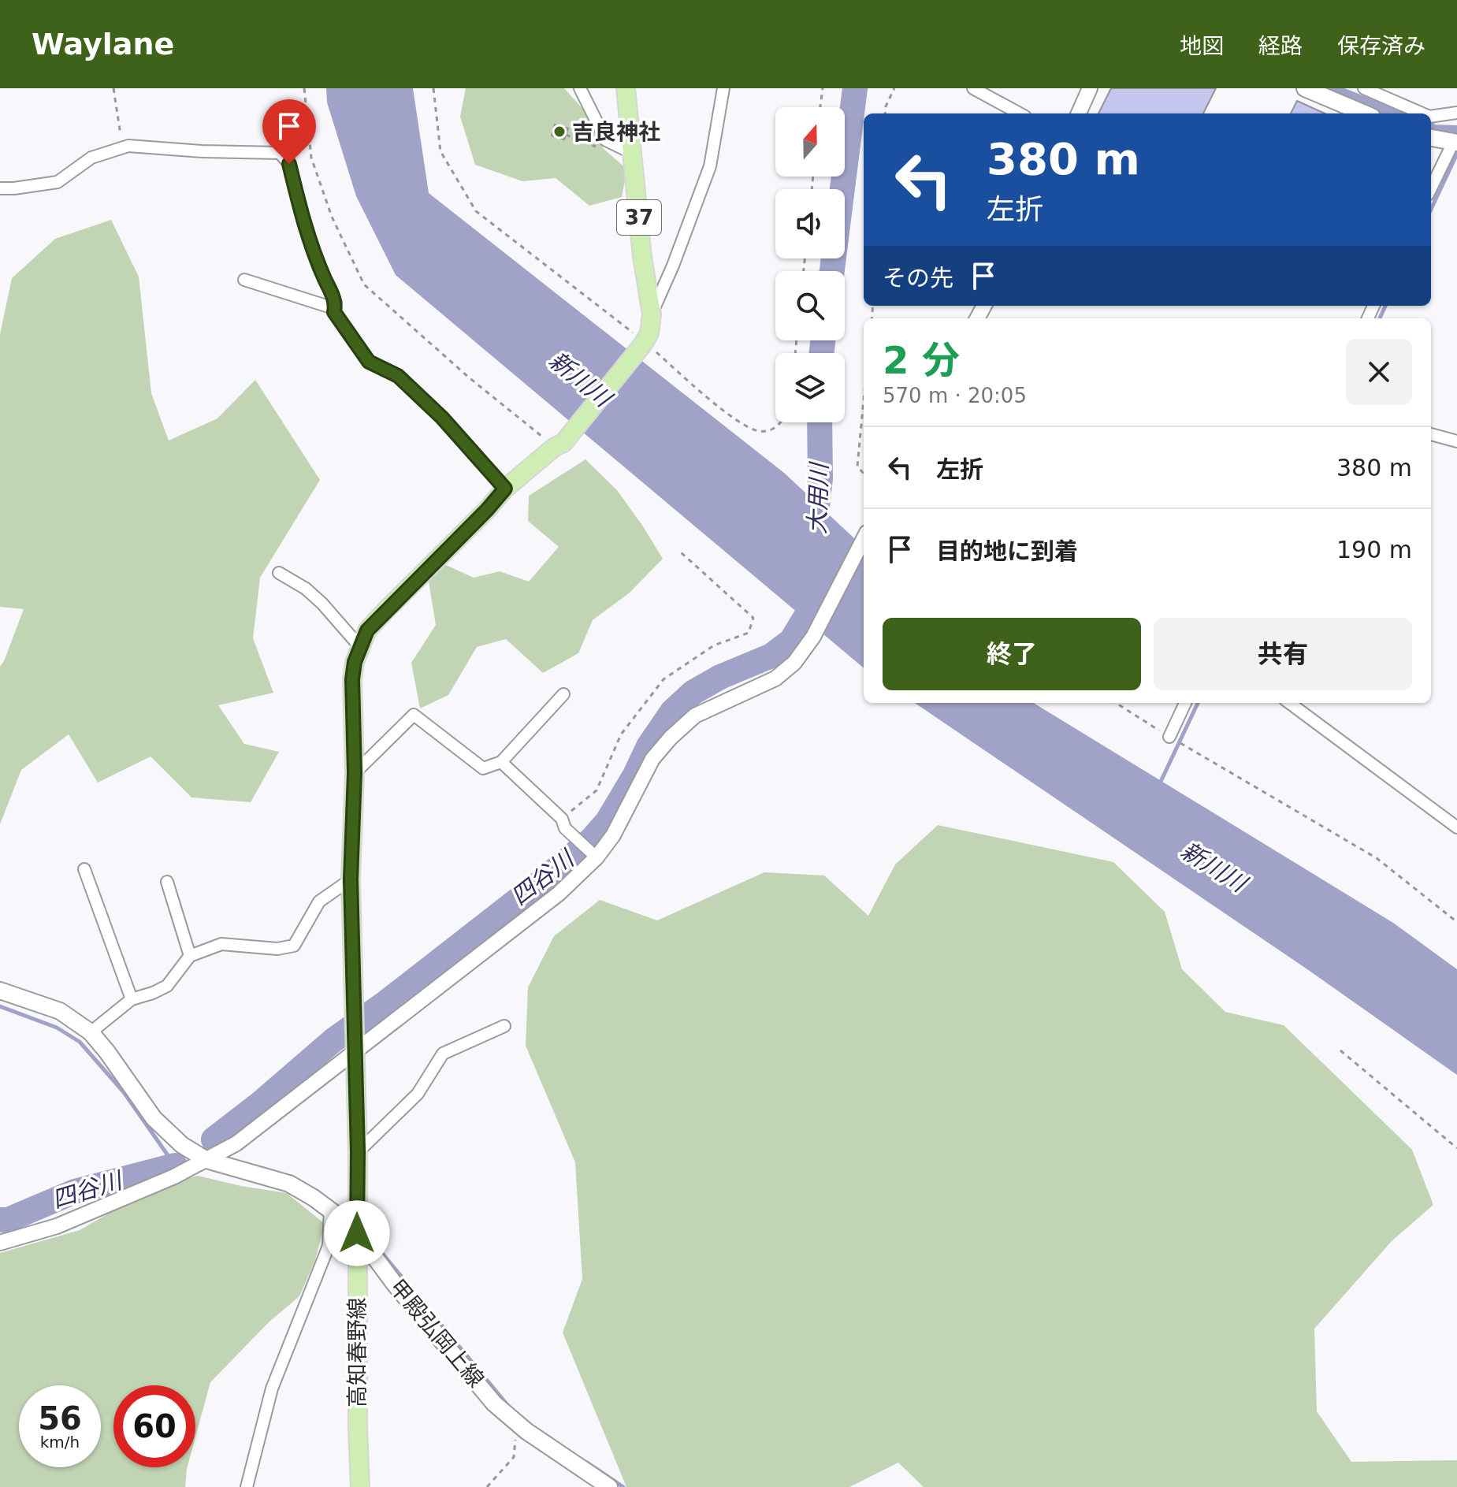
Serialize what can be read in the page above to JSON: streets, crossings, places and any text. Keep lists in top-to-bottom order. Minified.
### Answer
{"streets":{"main road":["37","甲殿弘岡上線","高知春野線"]},"crossings":[["甲殿弘岡上線","高知春野線"]],"water":["新川川","大用川","四谷川"],"places":["吉良神社"],"north":"top","page":{"header":"Waylane","nav":["地図","経路","保存済み"],"turn":["380 m","左折"],"then":"その先","heading":["2 分","570 m · 20:05"],"list":[{"name":"左折","value":"380 m"},{"name":"目的地に到着","value":"190 m"}],"buttons":["終了","共有"],"speed":"56 km/h","limit":"60"}}
